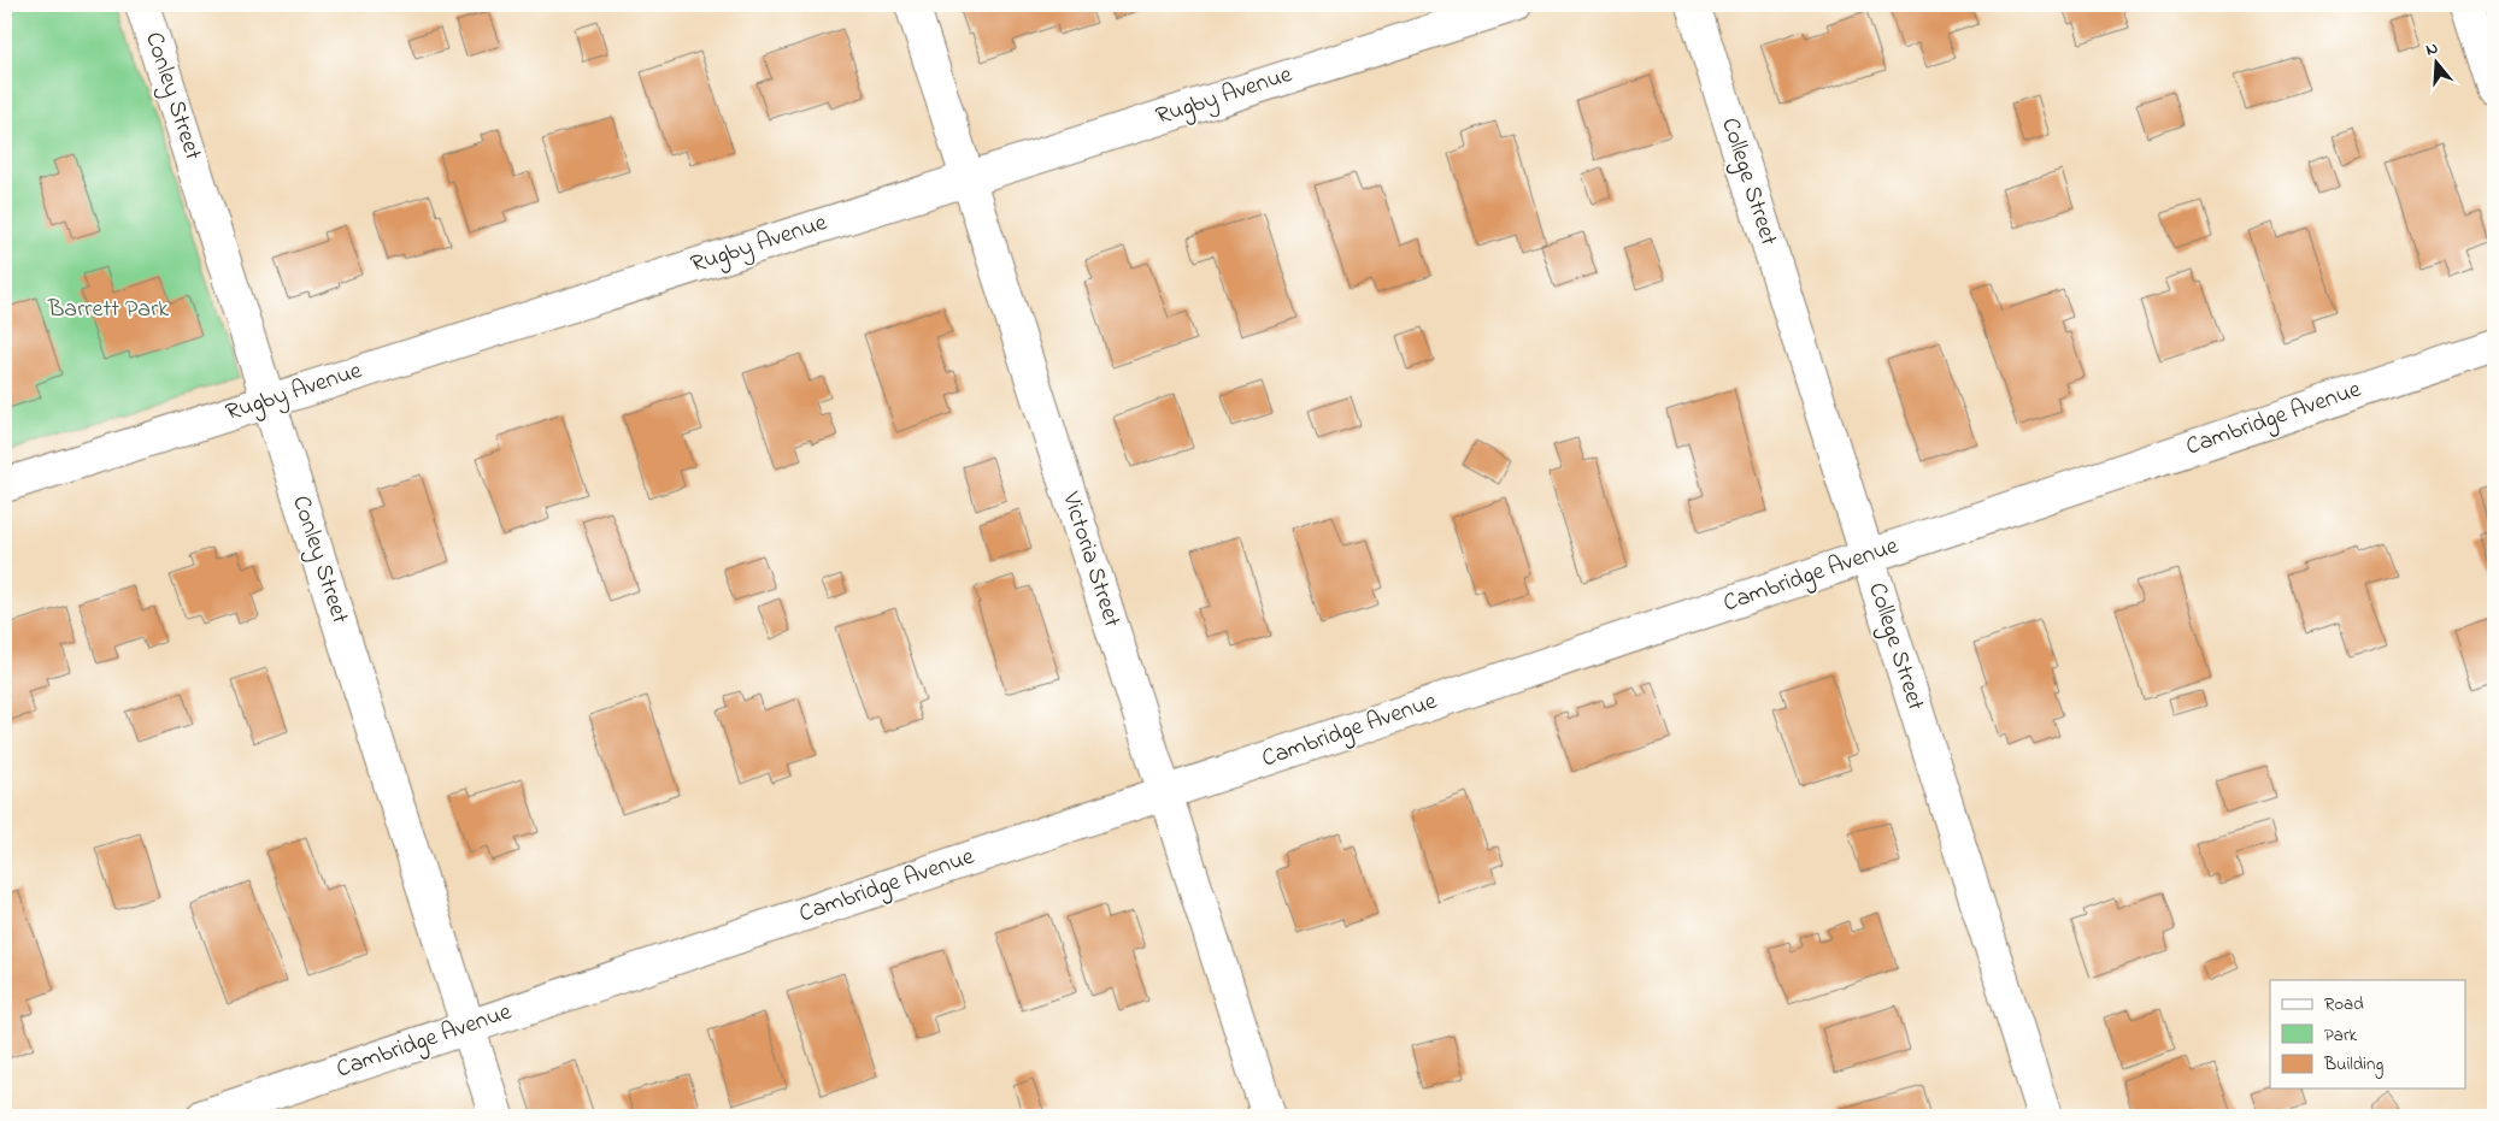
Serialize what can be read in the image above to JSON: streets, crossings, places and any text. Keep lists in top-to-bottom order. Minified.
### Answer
{"streets":{"street":["Conley Street","Rugby Avenue","College Street","Cambridge Avenue","Victoria Street"]},"crossings":[["Conley Street","Rugby Avenue"],["Conley Street","Cambridge Avenue"],["Rugby Avenue","Victoria Street"],["College Street","Cambridge Avenue"],["Cambridge Avenue","Victoria Street"]],"parks":["Barrett Park"],"legend":["Road","Park","Building"],"north":"top"}
